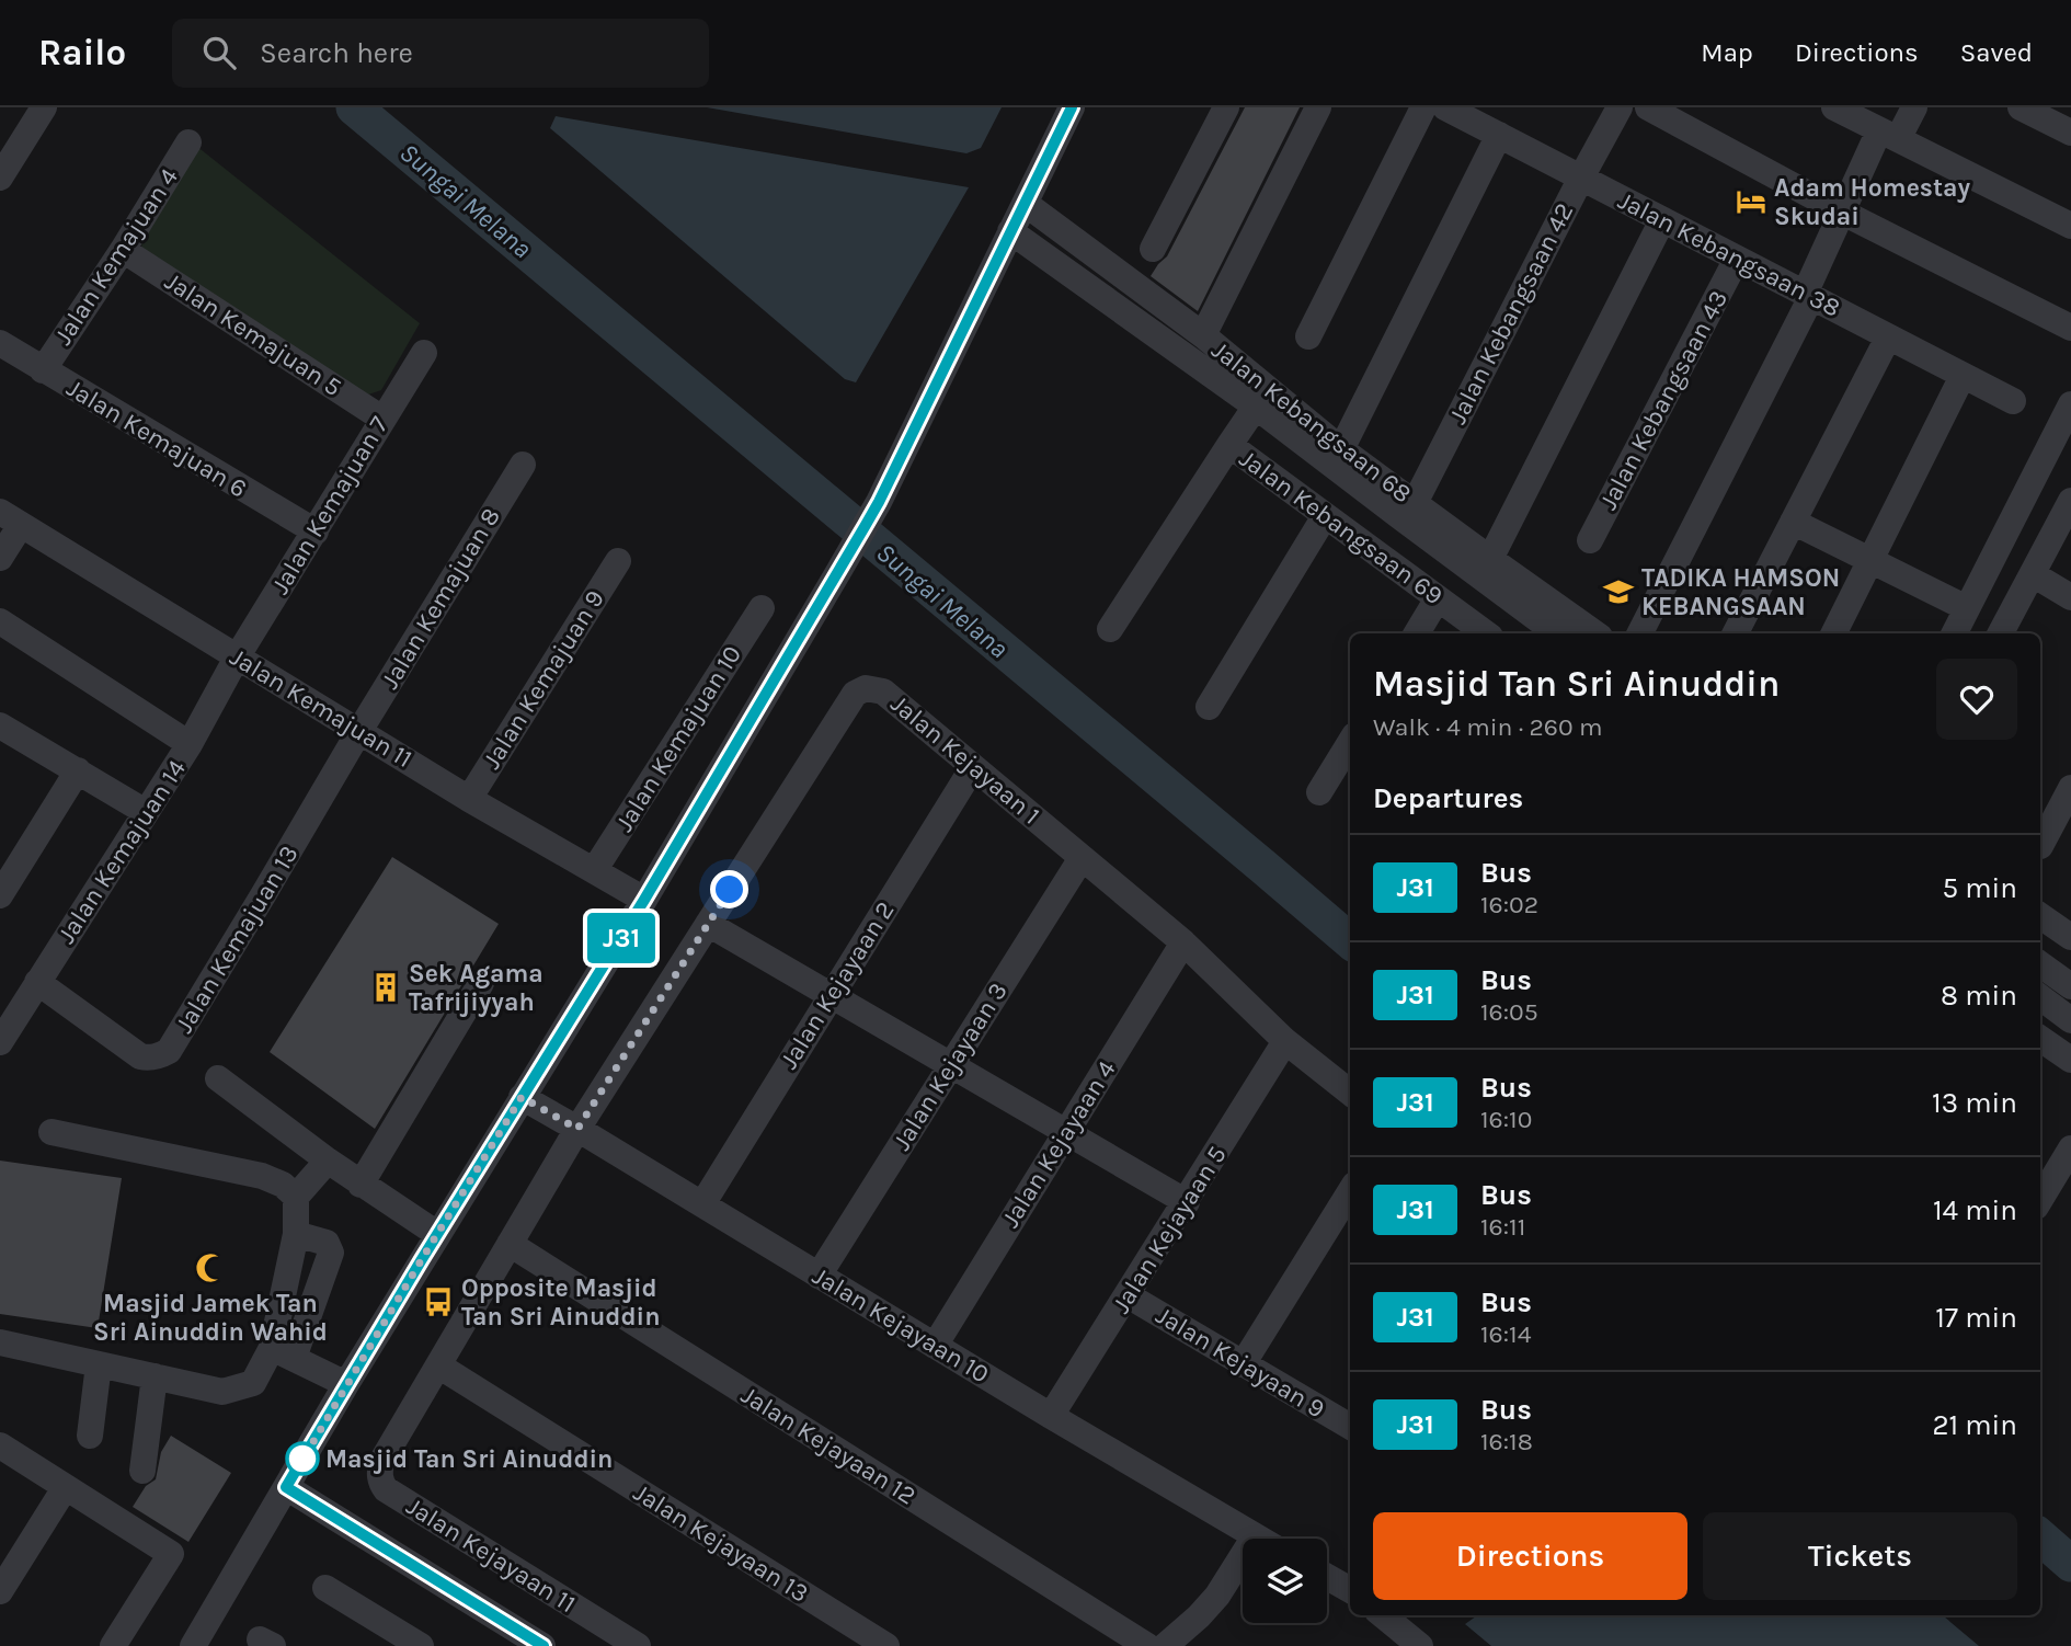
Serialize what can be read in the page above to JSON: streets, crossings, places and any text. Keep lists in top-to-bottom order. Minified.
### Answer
{"streets":{"street":["Jalan Kebangsaan 38","Jalan Kemajuan 4","Jalan Kebangsaan 42","Jalan Kemajuan 5","Jalan Kebangsaan 43","Jalan Kebangsaan 68","Jalan Kemajuan 6","Jalan Kemajuan 7","Jalan Kebangsaan 69","Jalan Kemajuan 8","Jalan Kemajuan 9","Jalan Kemajuan 11","Jalan Kemajuan 10","Jalan Kejayaan 1","Jalan Kemajuan 14","Jalan Kemajuan 13","Jalan Kejayaan 2","Jalan Kejayaan 3","Jalan Kejayaan 4","Jalan Kejayaan 5","Jalan Kejayaan 10","Jalan Kejayaan 9","Jalan Kejayaan 12","Jalan Kejayaan 13","Jalan Kejayaan 11"]},"crossings":[["Jalan Kebangsaan 38","Jalan Kebangsaan 42"],["Jalan Kebangsaan 38","Jalan Kebangsaan 43"],["Jalan Kemajuan 4","Jalan Kemajuan 5"],["Jalan Kemajuan 4","Jalan Kemajuan 6"],["Jalan Kebangsaan 42","Jalan Kebangsaan 68"],["Jalan Kemajuan 5","Jalan Kemajuan 7"],["Jalan Kemajuan 6","Jalan Kemajuan 7"],["Jalan Kemajuan 7","Jalan Kemajuan 11"],["Jalan Kemajuan 7","Jalan Kemajuan 14"],["Jalan Kemajuan 8","Jalan Kemajuan 11"],["Jalan Kemajuan 8","Jalan Kemajuan 13"],["Jalan Kemajuan 9","Jalan Kemajuan 11"],["Jalan Kemajuan 11","Jalan Kemajuan 10"],["Jalan Kemajuan 11","Jalan Kemajuan 14"],["Jalan Kemajuan 11","Jalan Kemajuan 13"],["Jalan Kejayaan 1","Jalan Kejayaan 2"],["Jalan Kejayaan 1","Jalan Kejayaan 3"],["Jalan Kejayaan 1","Jalan Kejayaan 4"],["Jalan Kejayaan 1","Jalan Kejayaan 5"],["Jalan Kejayaan 1","Jalan Kejayaan 10"],["Jalan Kejayaan 1","Jalan Kejayaan 11"],["Jalan Kemajuan 14","Jalan Kemajuan 13"],["Jalan Kejayaan 2","Jalan Kejayaan 10"],["Jalan Kejayaan 3","Jalan Kejayaan 10"],["Jalan Kejayaan 4","Jalan Kejayaan 10"],["Jalan Kejayaan 5","Jalan Kejayaan 10"],["Jalan Kejayaan 5","Jalan Kejayaan 9"],["Jalan Kejayaan 10","Jalan Kejayaan 11"],["Jalan Kejayaan 12","Jalan Kejayaan 11"],["Jalan Kejayaan 13","Jalan Kejayaan 11"]],"water":["Sungai Melana"],"places":{"hotel":["Adam Homestay Skudai"],"school or university":["TADIKA HAMSON KEBANGSAAN"],"building":["Sek Agama Tafrijiyyah"],"mosque":["Masjid Jamek Tan Sri Ainuddin Wahid"],"bus stop":["Opposite Masjid Tan Sri Ainuddin"],"other":["Masjid Tan Sri Ainuddin"]},"lines":["bus line J31"],"page":{"header":"Railo","search":"Search here","nav":["Map","Directions","Saved"],"on_map":"J31","heading":[["Masjid Tan Sri Ainuddin","Walk · 4 min · 260 m"],"Departures"],"list":[{"mark":"J31","name":"Bus","note":"16:02","value":"5 min"},{"mark":"J31","name":"Bus","note":"16:05","value":"8 min"},{"mark":"J31","name":"Bus","note":"16:10","value":"13 min"},{"mark":"J31","name":"Bus","note":"16:11","value":"14 min"},{"mark":"J31","name":"Bus","note":"16:14","value":"17 min"},{"mark":"J31","name":"Bus","note":"16:18","value":"21 min"}],"buttons":["Directions","Tickets"]}}
